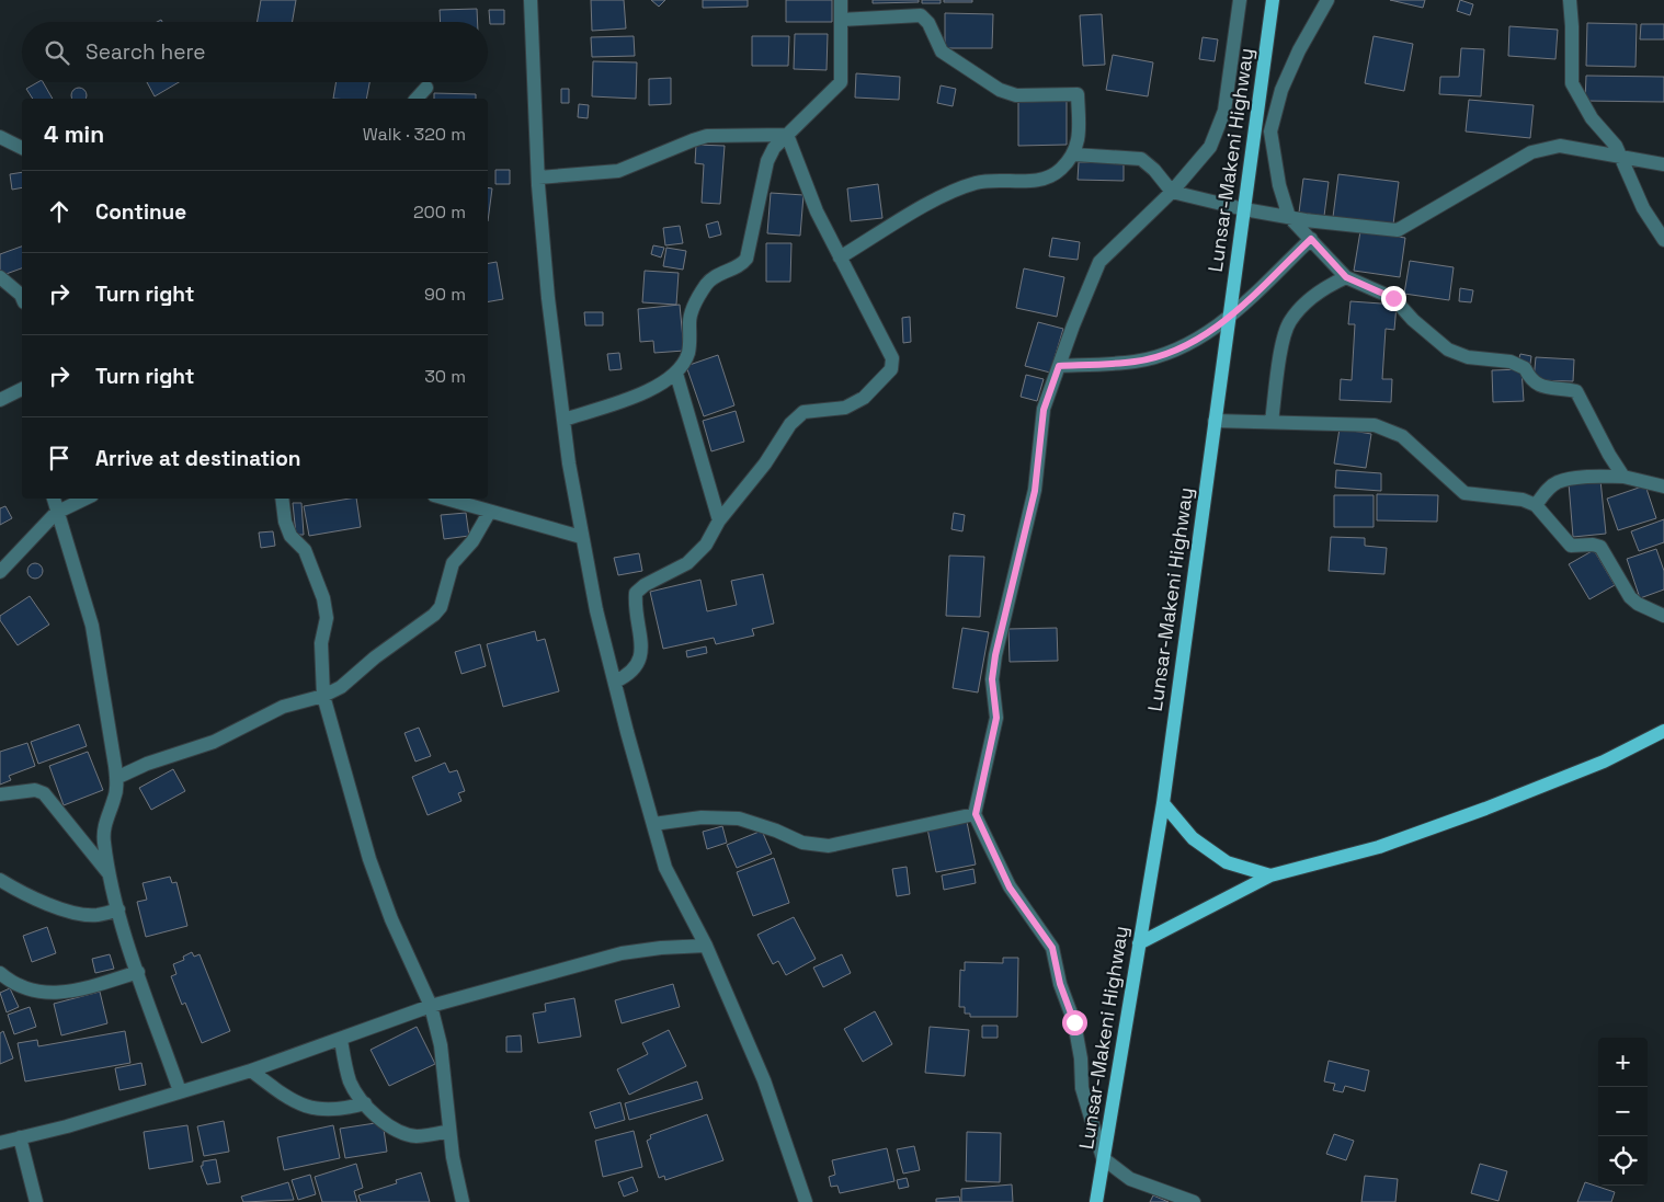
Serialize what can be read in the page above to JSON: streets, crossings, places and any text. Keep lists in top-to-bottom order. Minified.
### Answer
{"streets":{"main road":["Lunsar-Makeni Highway"]},"page":{"search":"Search here","heading":["4 min","Walk · 320 m"],"list":[["Continue","200 m"],["Turn right","90 m"],["Turn right","30 m"],"Arrive at destination"],"map_buttons":["+","−"]}}
